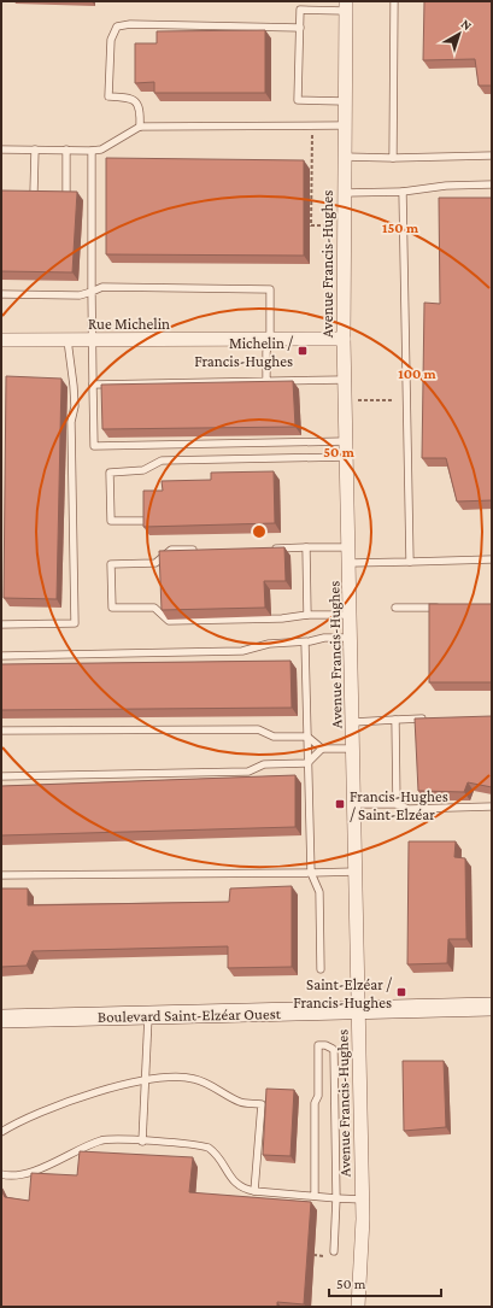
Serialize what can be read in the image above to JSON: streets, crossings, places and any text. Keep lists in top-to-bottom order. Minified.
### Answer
{"streets":{"street":["Avenue Francis-Hughes","Rue Michelin","Boulevard Saint-Elzéar Ouest"]},"crossings":[["Avenue Francis-Hughes","Rue Michelin"],["Avenue Francis-Hughes","Boulevard Saint-Elzéar Ouest"]],"places":{"transit":["Michelin / Francis-Hughes","Francis-Hughes / Saint-Elzéar","Saint-Elzéar / Francis-Hughes"]},"scale_bar":"50 m","north":"top right","rings":["150 m","100 m","50 m"]}
